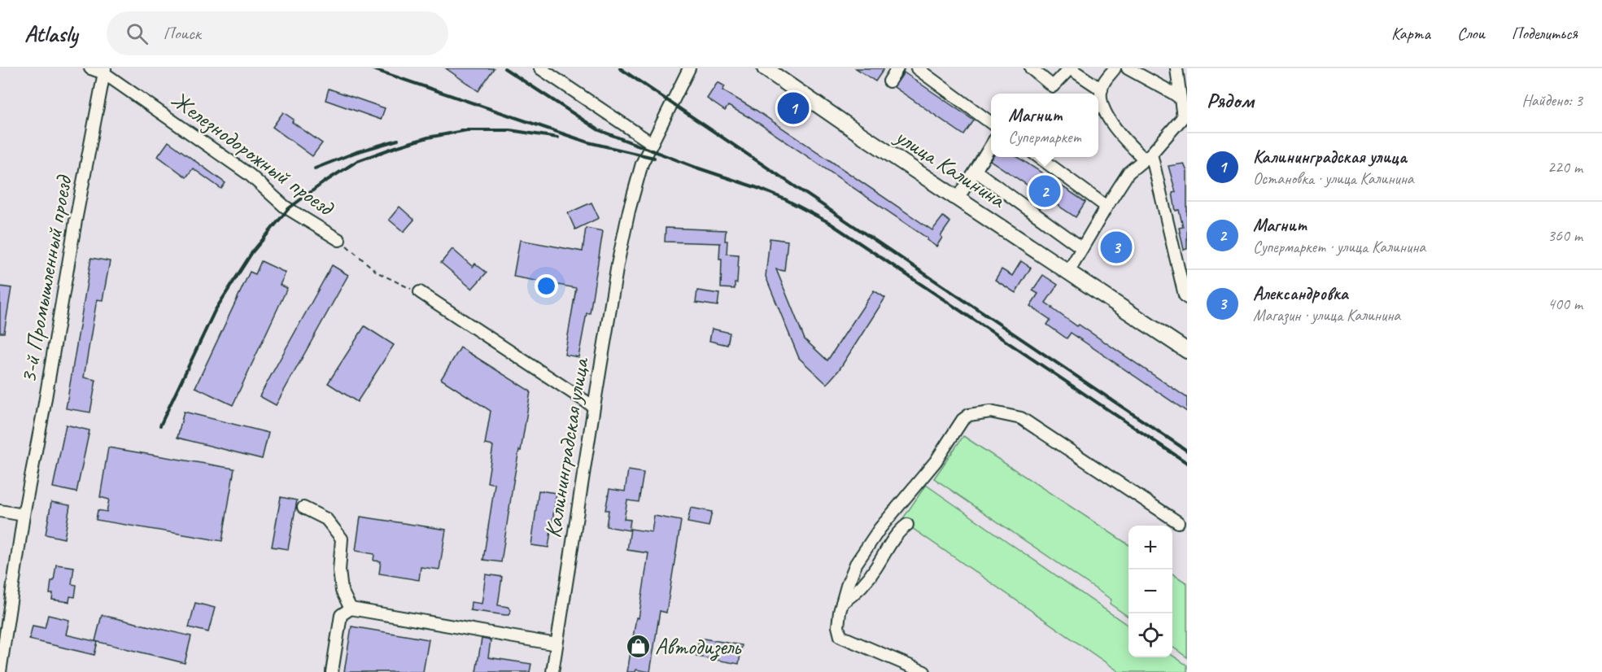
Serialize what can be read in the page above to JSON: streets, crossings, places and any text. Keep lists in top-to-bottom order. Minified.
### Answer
{"streets":{"main road":["улица Калинина"],"street":["Железнодорожный проезд","3-й Промышленный проезд","Калининградская улица"]},"crossings":[["Железнодорожный проезд","3-й Промышленный проезд"]],"places":{"shop":["Автодизель"]},"page":{"header":"Atlasly","search":"Поиск","nav":["Карта","Слои","Поделиться"],"heading":["Рядом","Найдено: 3"],"pins":["1","2","3"],"popup":["Магнит","Супермаркет"],"list":[{"mark":"1","name":"Калининградская улица","note":"Остановка · улица Калинина","value":"220 m"},{"mark":"2","name":"Магнит","note":"Супермаркет · улица Калинина","value":"360 m"},{"mark":"3","name":"Александровка","note":"Магазин · улица Калинина","value":"400 m"}],"map_buttons":["+","−"]}}
